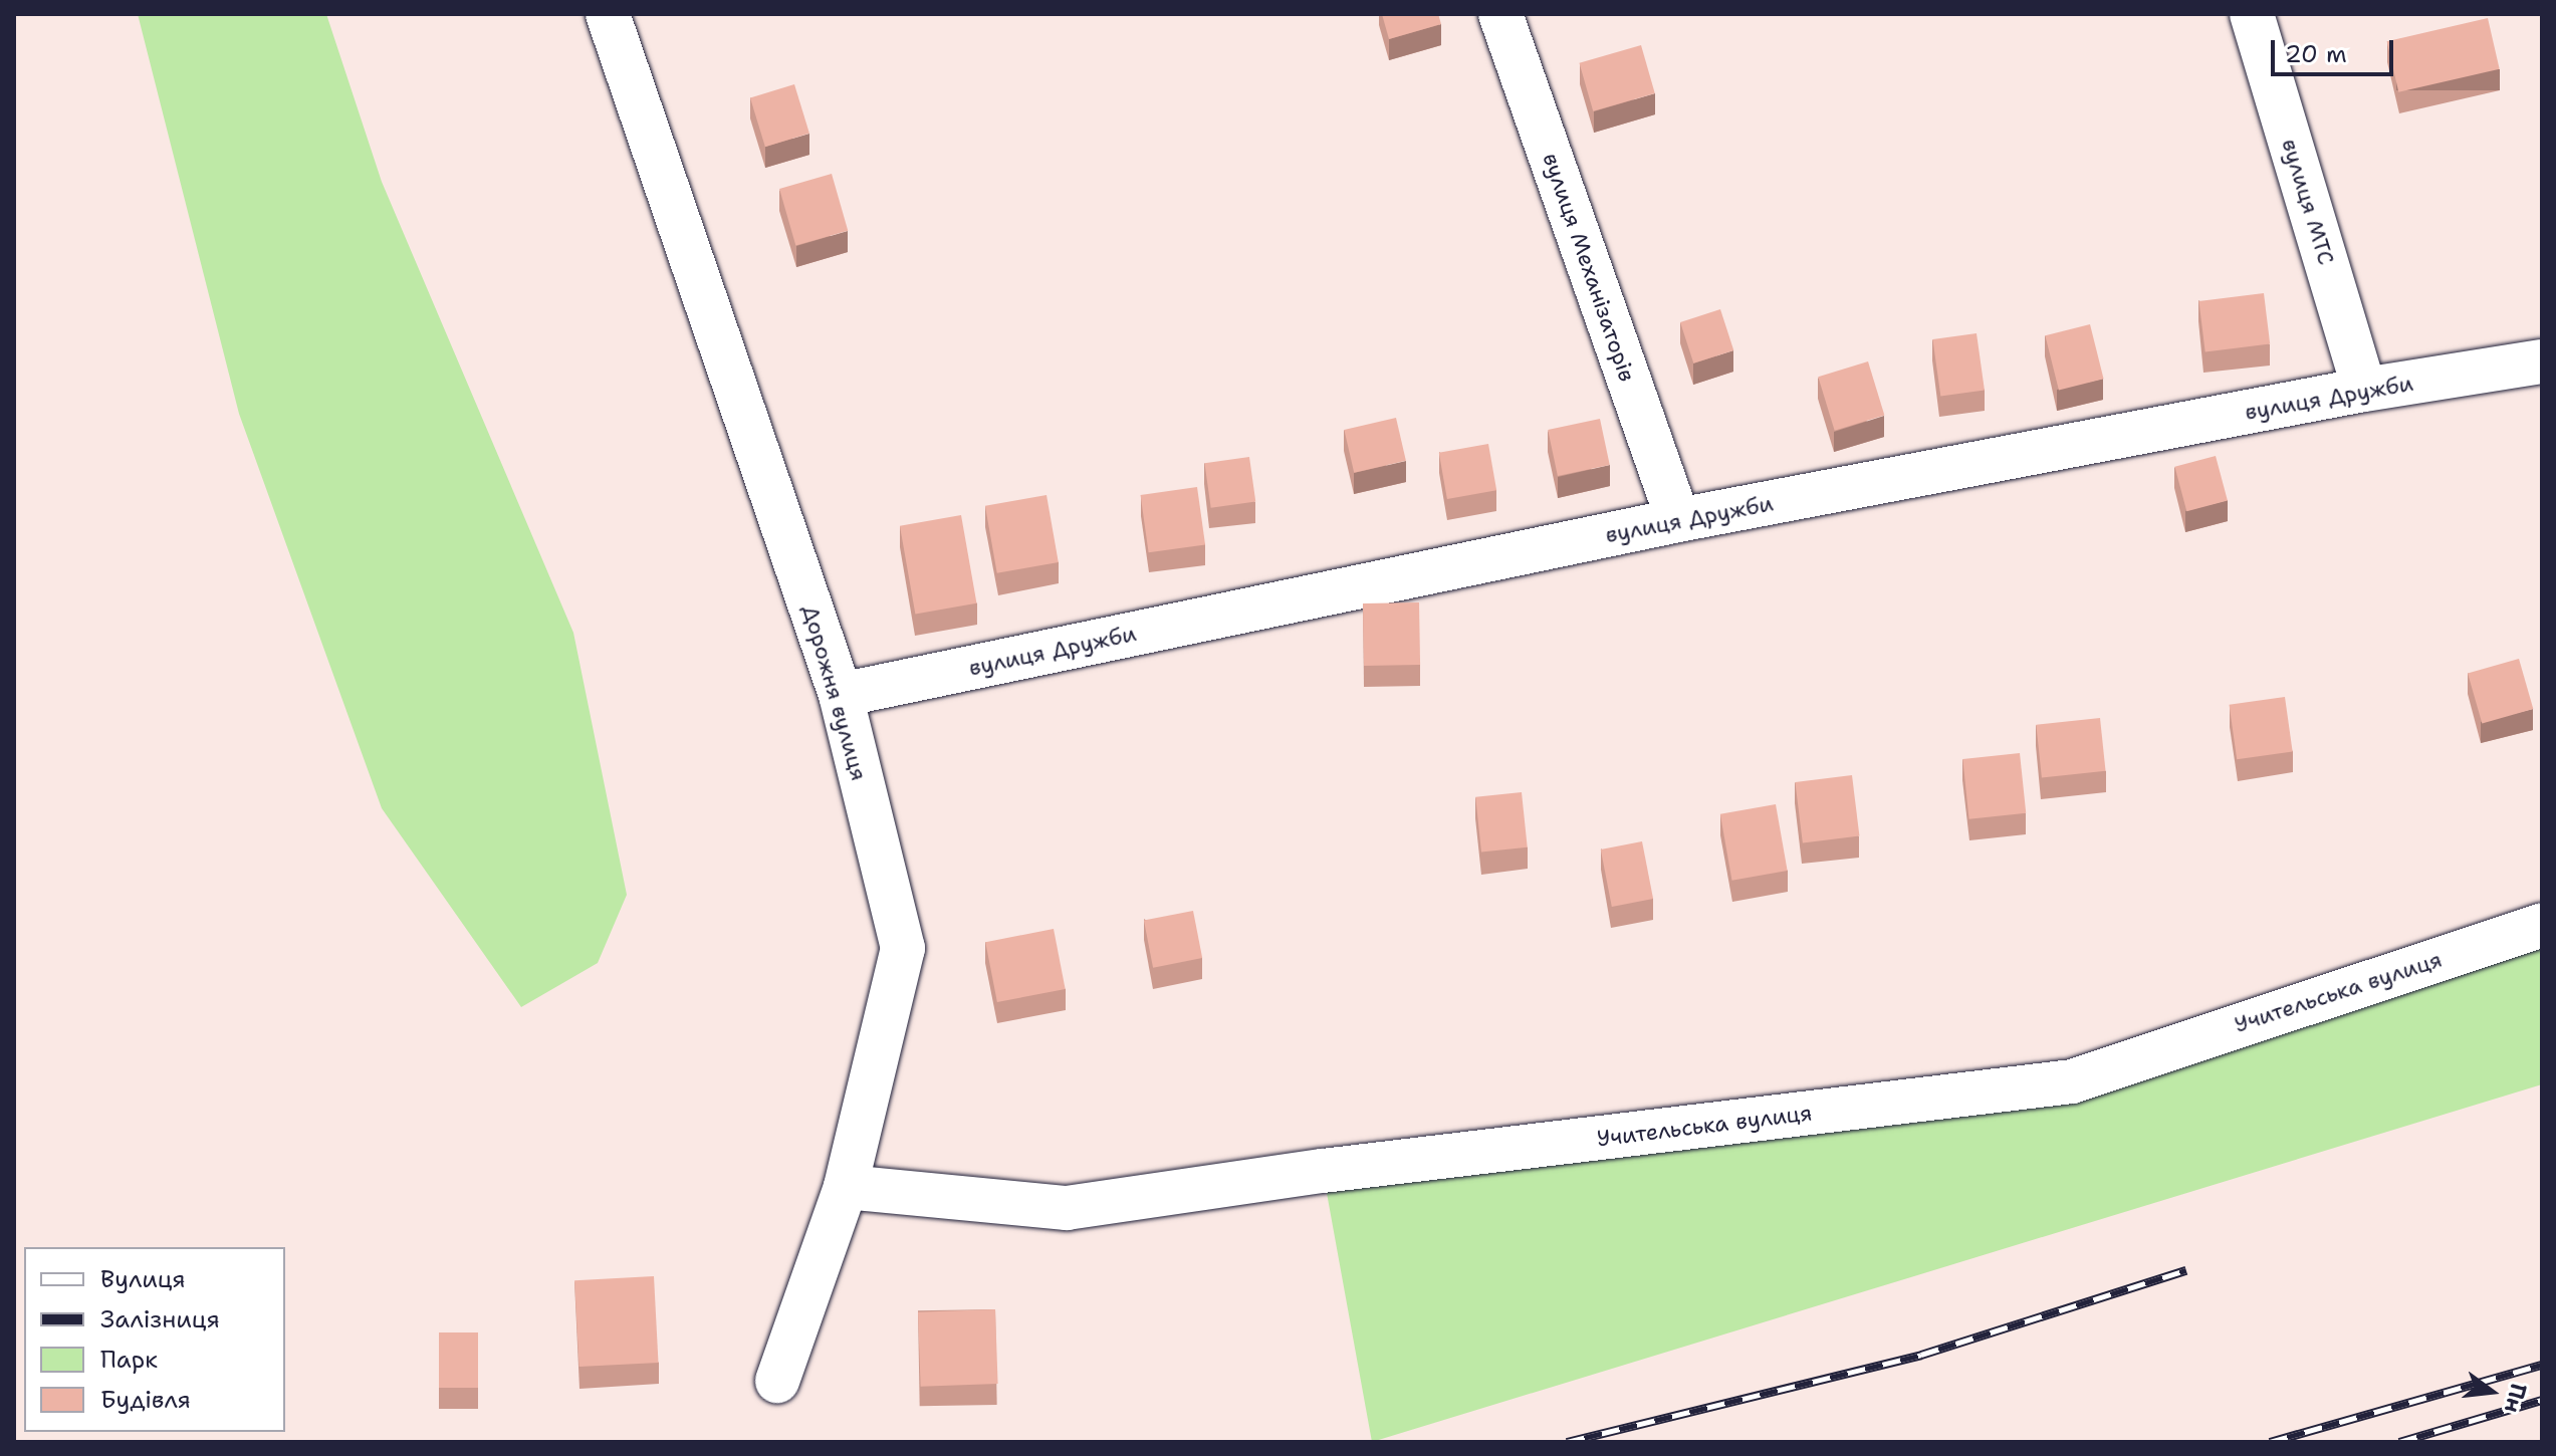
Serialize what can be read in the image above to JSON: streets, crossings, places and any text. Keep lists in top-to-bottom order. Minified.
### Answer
{"streets":{"street":["вулиця МТС","вулиця Механізаторів","вулиця Дружби","Дорожня вулиця","Учительська вулиця"]},"crossings":[["вулиця МТС","вулиця Дружби"],["вулиця Механізаторів","вулиця Дружби"],["вулиця Дружби","Дорожня вулиця"],["Дорожня вулиця","Учительська вулиця"]],"legend":["Вулиця","Залізниця","Парк","Будівля"],"scale_bar":"20 m","north":"right"}
